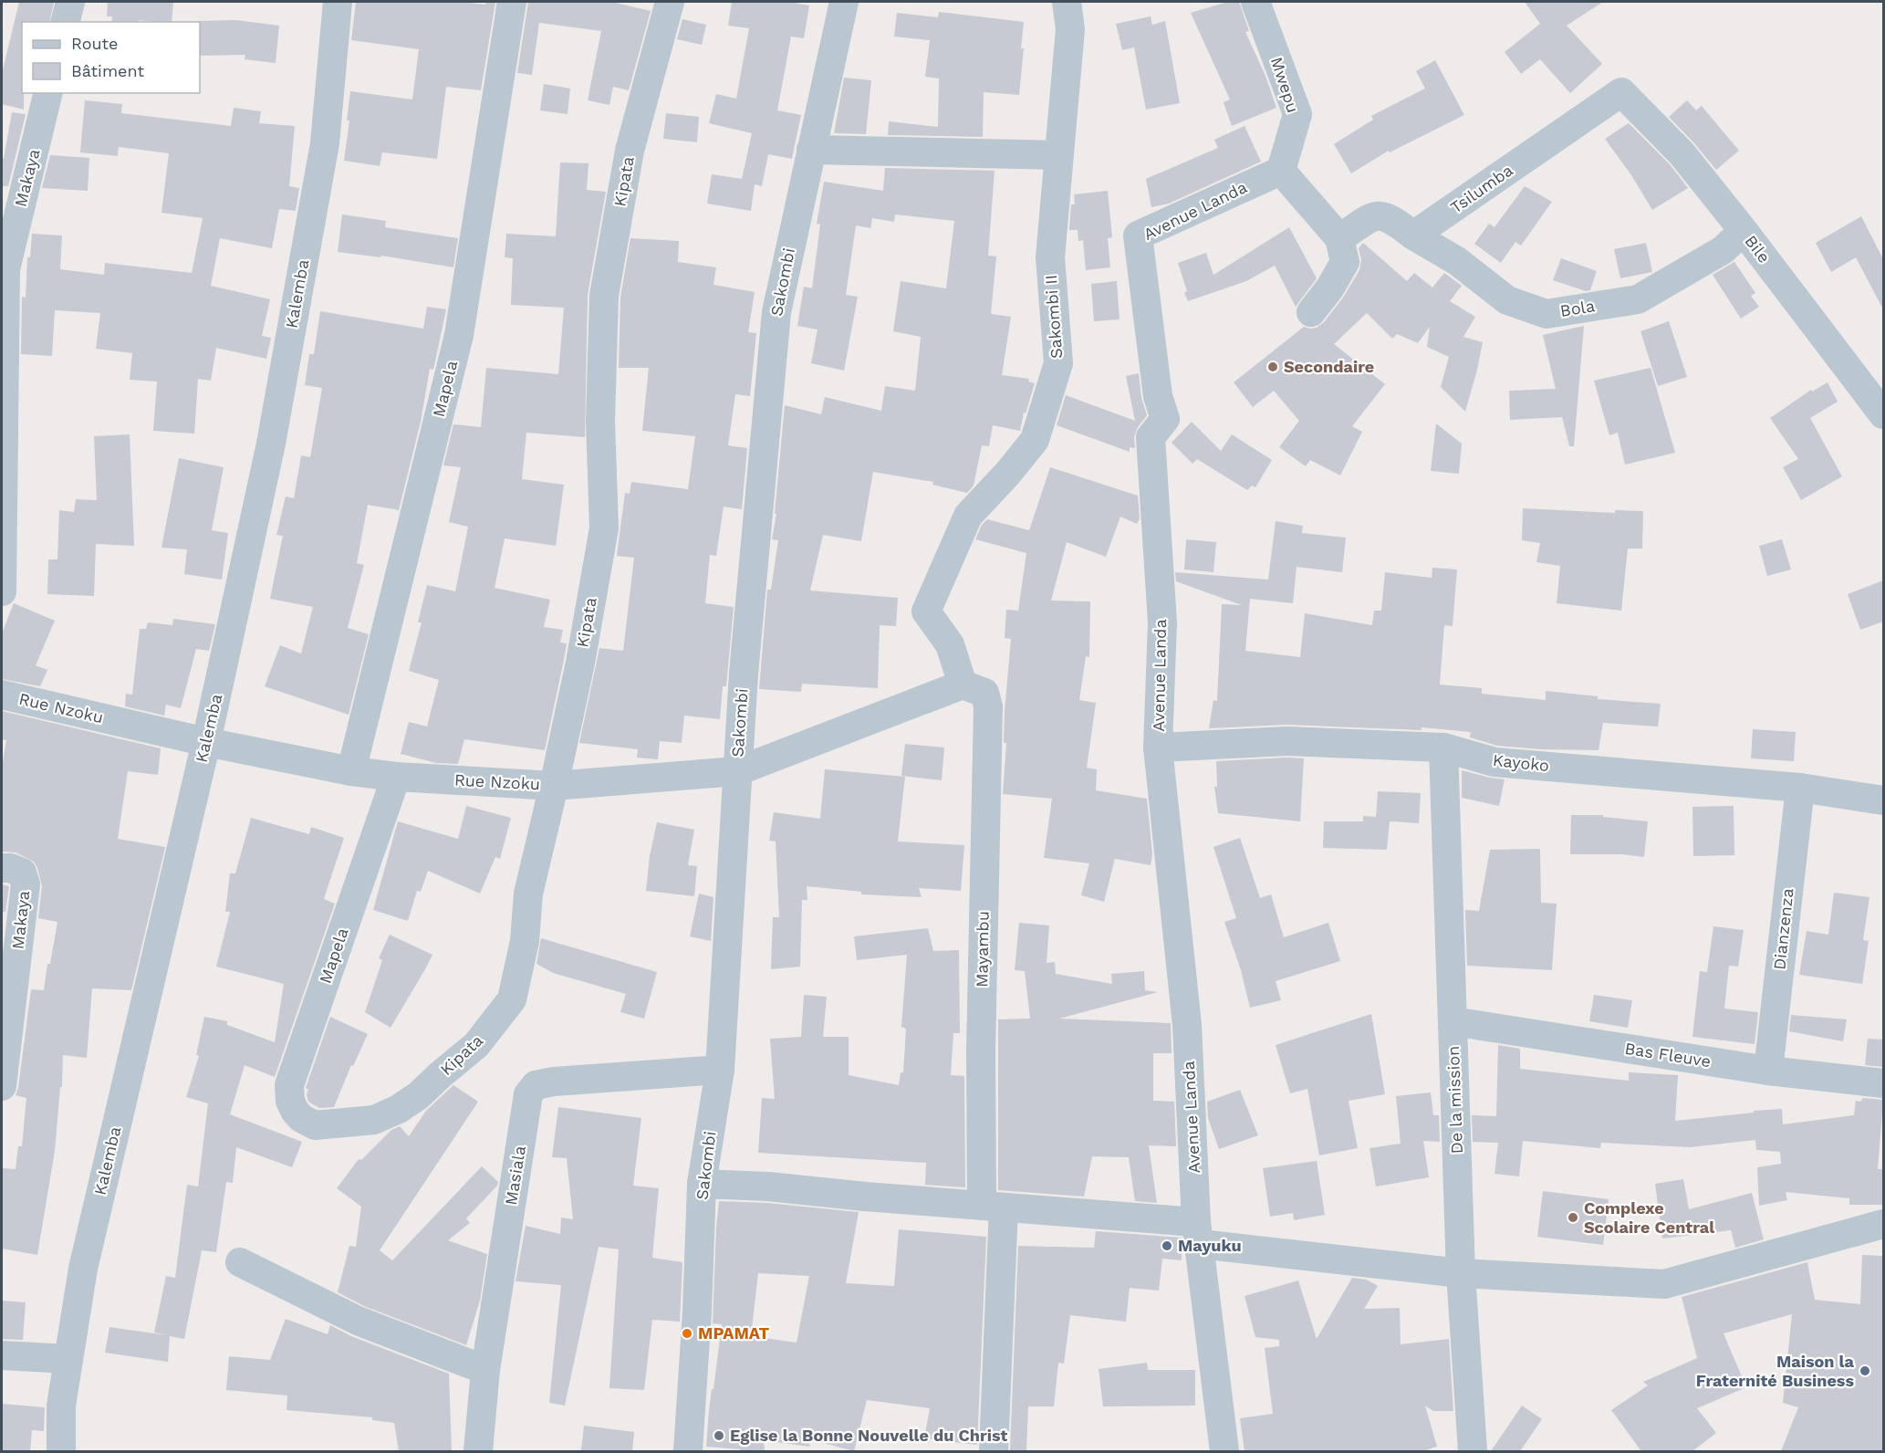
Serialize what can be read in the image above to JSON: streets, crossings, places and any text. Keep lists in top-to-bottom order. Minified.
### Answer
{"streets":{"street":["Mwepu","Makaya","Kipata","Tsilumba","Avenue Landa","Bile","Sakombi","Kalemba","Bola","Sakombi II","Mapela","Rue Nzoku","Kayoko","Dianzenza","Mayambu","Bas Fleuve","De la mission","Masiala"]},"crossings":[["Mwepu","Avenue Landa"],["Kipata","Mapela"],["Kipata","Rue Nzoku"],["Tsilumba","Bile"],["Tsilumba","Bola"],["Avenue Landa","Kayoko"],["Bile","Bola"],["Sakombi","Rue Nzoku"],["Sakombi","Masiala"],["Kalemba","Rue Nzoku"],["Sakombi II","Rue Nzoku"],["Sakombi II","Mayambu"],["Mapela","Rue Nzoku"],["Rue Nzoku","Mayambu"],["Kayoko","Dianzenza"],["Kayoko","De la mission"],["Dianzenza","Bas Fleuve"],["Bas Fleuve","De la mission"]],"places":["Secondaire","Complexe Scolaire Central","Mayuku","MPAMAT","Maison la Fraternité Business","Eglise la Bonne Nouvelle du Christ"],"legend":["Route","Bâtiment"]}
